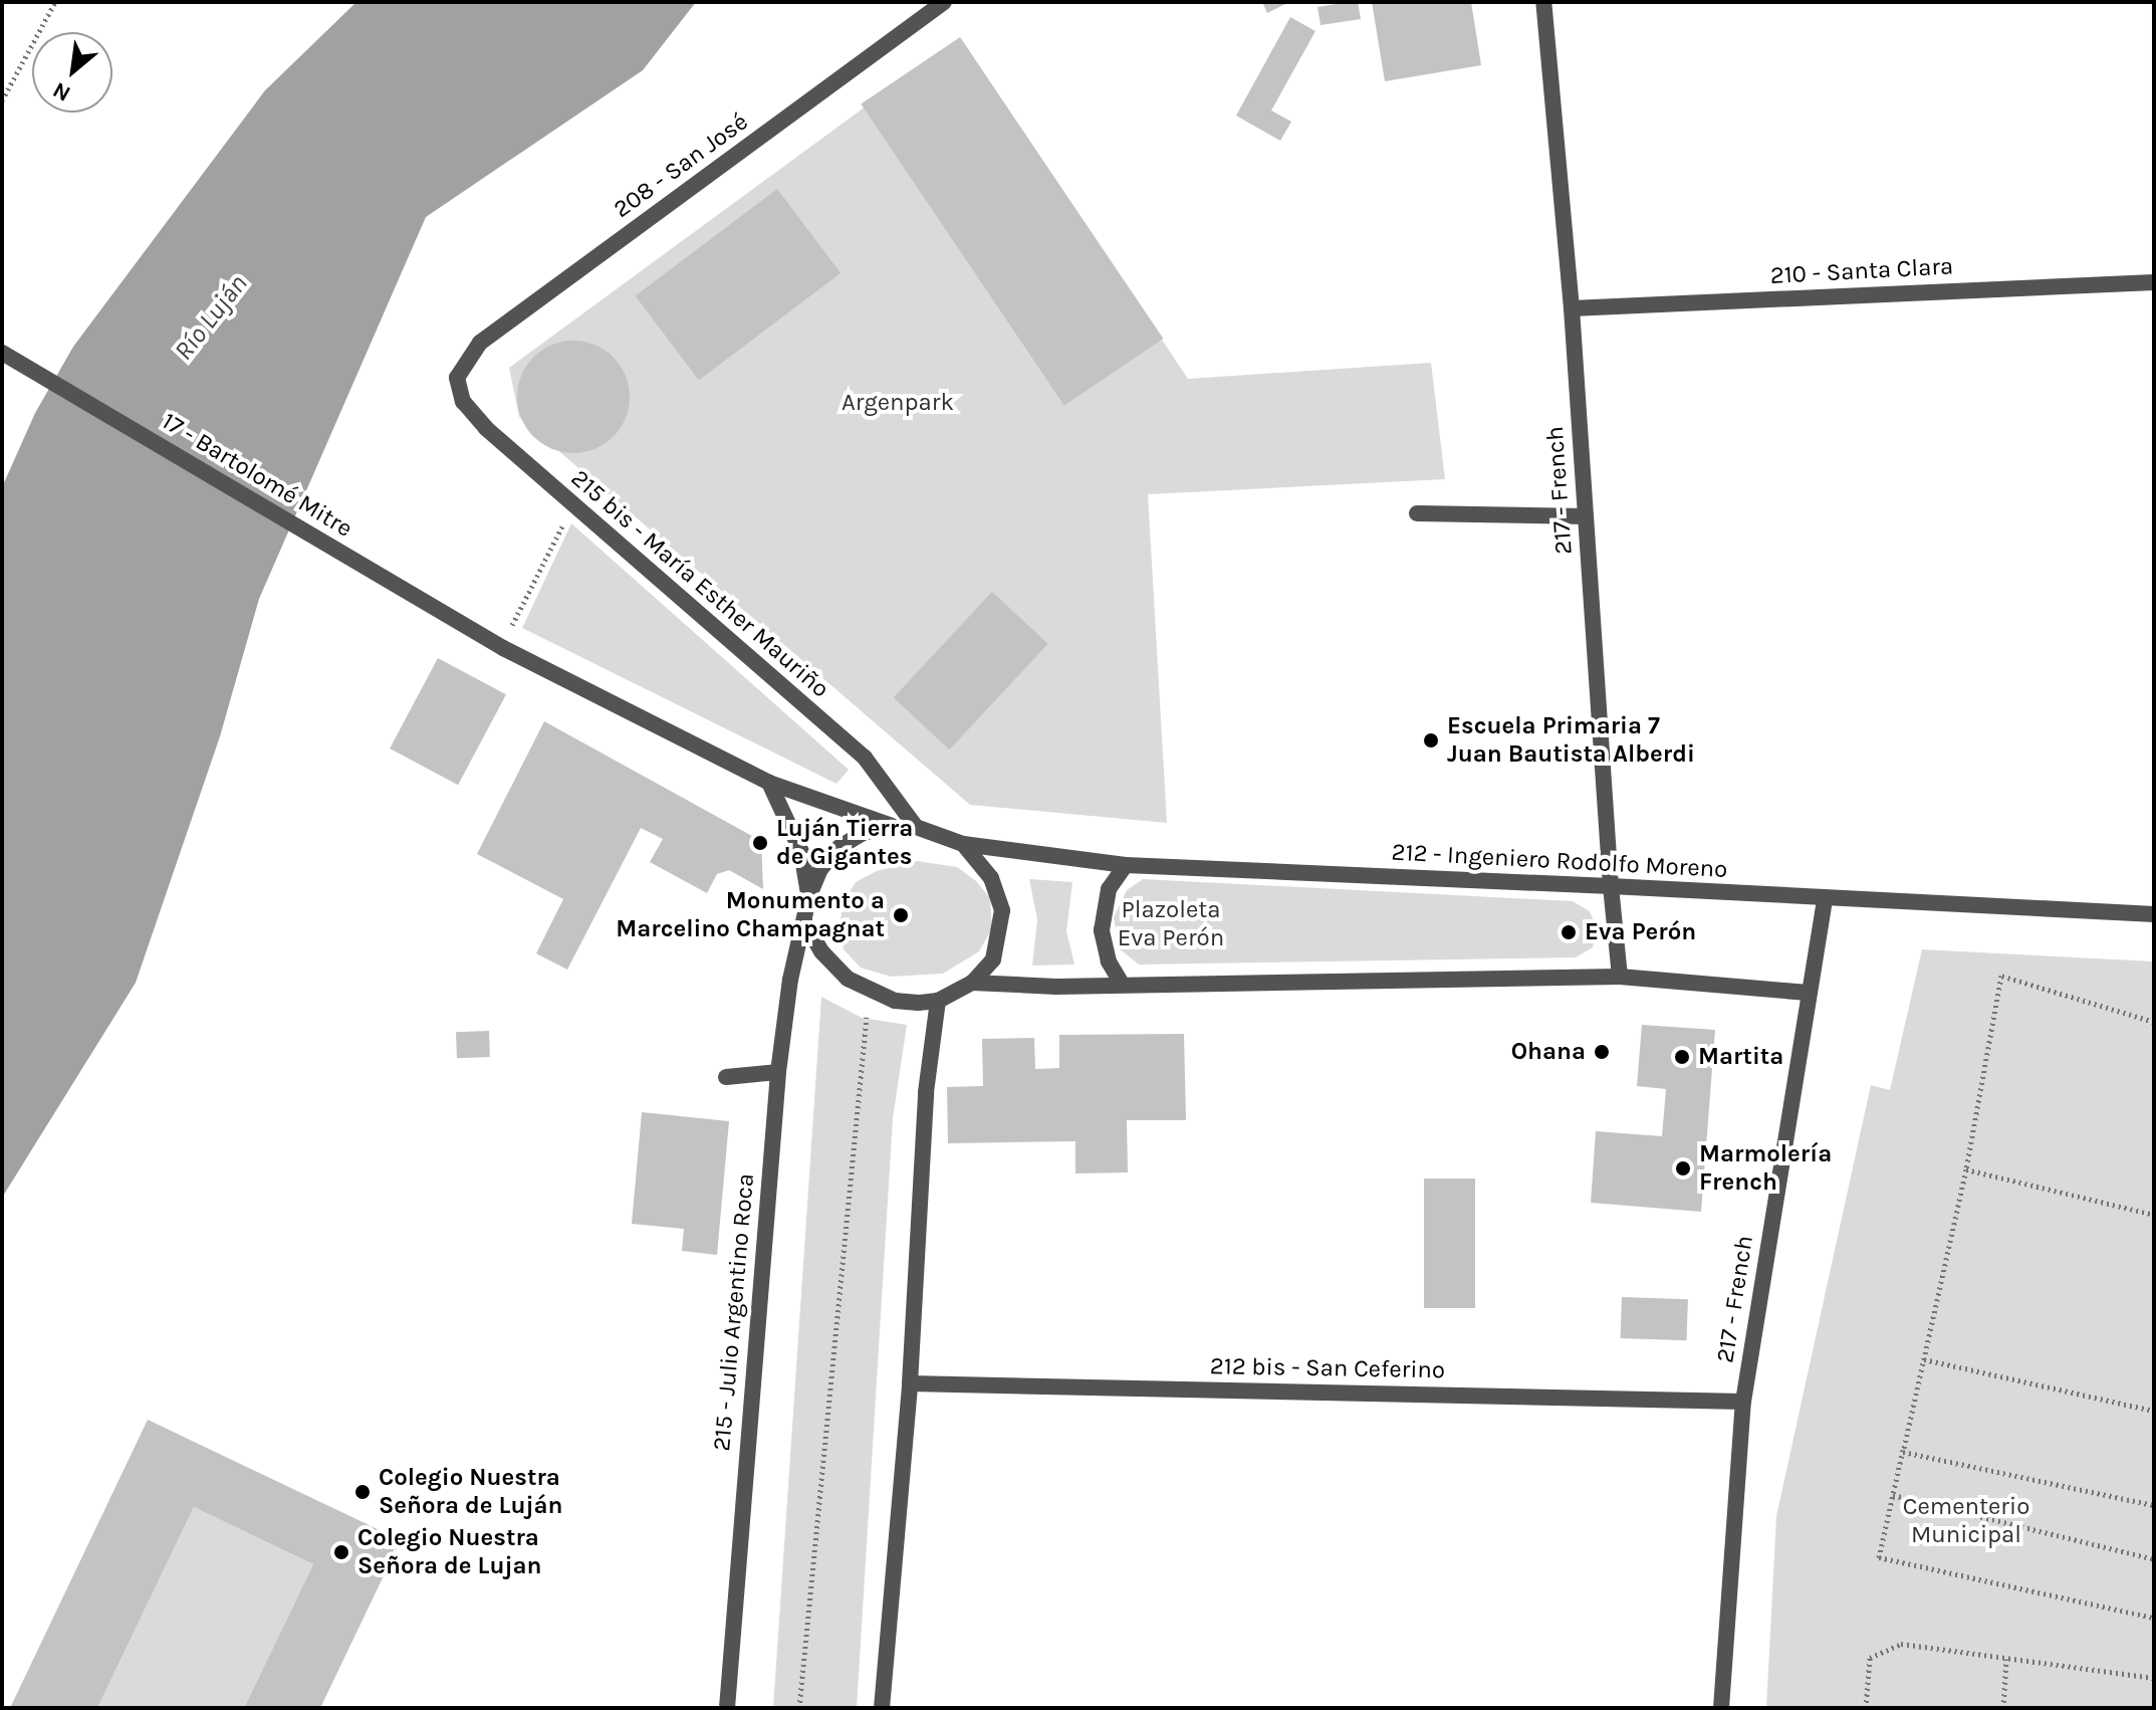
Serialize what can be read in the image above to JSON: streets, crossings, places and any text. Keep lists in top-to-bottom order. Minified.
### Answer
{"streets":{"street":["208 - San José","210 - Santa Clara","17 - Bartolomé Mitre","217 - French","215 bis - María Esther Mauriño","212 - Ingeniero Rodolfo Moreno","215 - Julio Argentino Roca","212 bis - San Ceferino"]},"crossings":[["208 - San José","215 bis - María Esther Mauriño"],["210 - Santa Clara","217 - French"],["217 - French","212 - Ingeniero Rodolfo Moreno"],["217 - French","212 bis - San Ceferino"],["215 bis - María Esther Mauriño","212 - Ingeniero Rodolfo Moreno"],["215 bis - María Esther Mauriño","215 - Julio Argentino Roca"],["212 - Ingeniero Rodolfo Moreno","215 - Julio Argentino Roca"]],"water":["Río Luján"],"parks":["Argenpark","Plazoleta Eva Perón","Cementerio Municipal"],"places":["Escuela Primaria 7 Juan Bautista Alberdi","Luján Tierra de Gigantes","Monumento a Marcelino Champagnat","Eva Perón","Ohana","Martita","Marmolería French","Colegio Nuestra Señora de Luján","Colegio Nuestra Señora de Lujan"],"north":"bottom left"}
